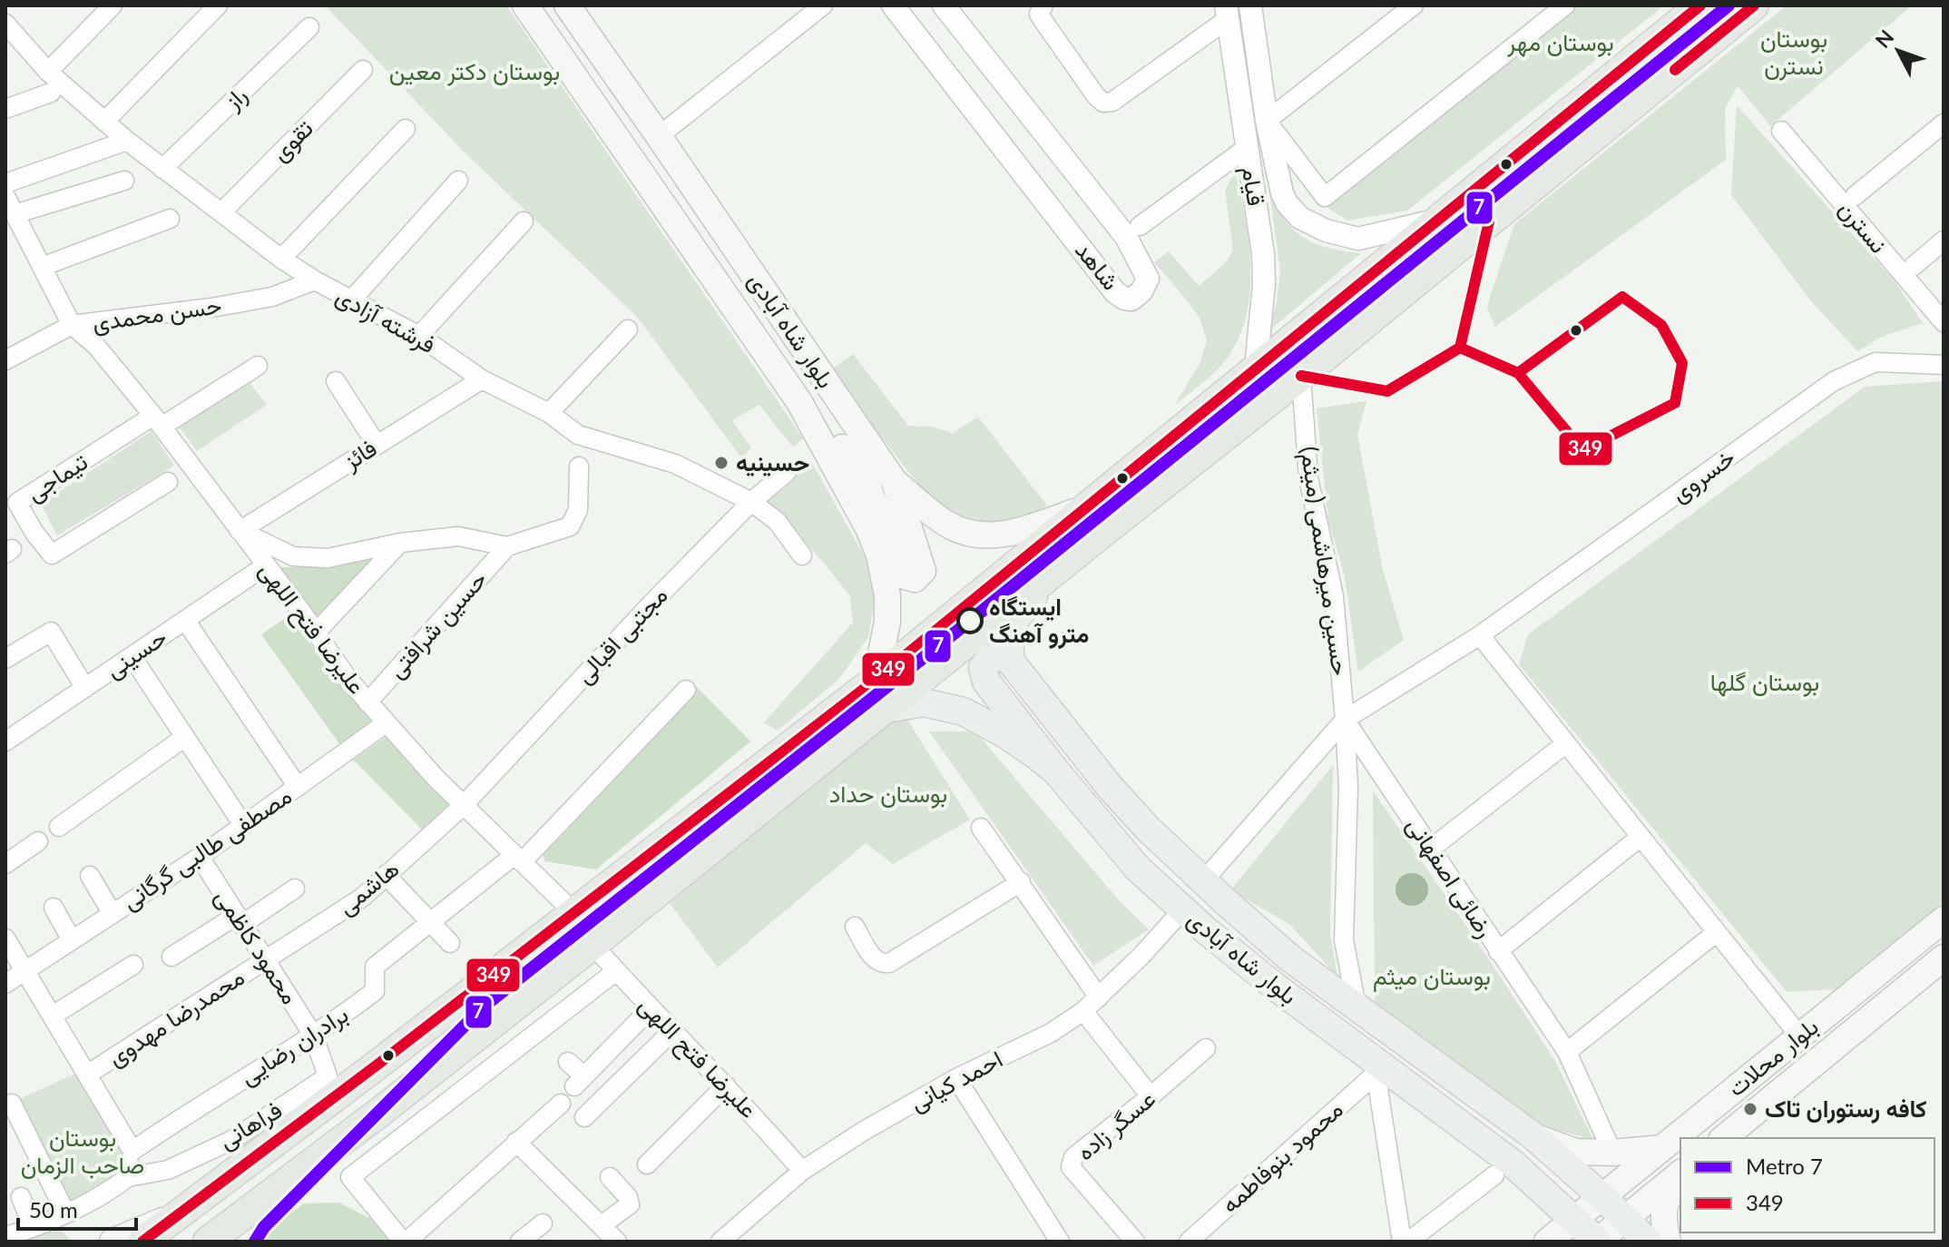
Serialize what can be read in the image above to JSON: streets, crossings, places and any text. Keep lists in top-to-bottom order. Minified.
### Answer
{"streets":{"main road":["بلوار شاه آبادی","بلوار محلات"],"street":["راز","تقوی","قیام","نسترن","شاهد","حسن محمدی","فرشته آزادی","فائز","خسروی","تیماجی","حسین میرهاشمی (میثم)","حسین شرافتی","علیرضا فتح‌ اللهی","مجتبی اقبالی","حسینی","مصطفی طالبی گرگانی","رضائی اصفهانی","هاشمی","محمود کاظمی","محمدرضا مهدوی","برادران رضایی","علیرضا فتح اللهی","احمد کیانی","فراهانی","عسگر زاده","محمود بنوفاطمه"]},"crossings":[["راز","فرشته آزادی"],["تقوی","فرشته آزادی"],["حسن محمدی","فرشته آزادی"],["حسن محمدی","علیرضا فتح‌ اللهی"],["فرشته آزادی","فائز"],["فرشته آزادی","مجتبی اقبالی"],["بلوار شاه آبادی","خسروی"],["بلوار شاه آبادی","حسین میرهاشمی (میثم)"],["بلوار شاه آبادی","بلوار محلات"],["بلوار شاه آبادی","احمد کیانی"],["بلوار شاه آبادی","محمود بنوفاطمه"],["فائز","علیرضا فتح‌ اللهی"],["خسروی","حسین میرهاشمی (میثم)"],["خسروی","رضائی اصفهانی"],["تیماجی","علیرضا فتح‌ اللهی"],["حسین میرهاشمی (میثم)","رضائی اصفهانی"],["حسین شرافتی","علیرضا فتح‌ اللهی"],["علیرضا فتح‌ اللهی","مجتبی اقبالی"],["علیرضا فتح‌ اللهی","حسینی"],["علیرضا فتح‌ اللهی","مصطفی طالبی گرگانی"],["علیرضا فتح‌ اللهی","هاشمی"],["مجتبی اقبالی","هاشمی"],["مصطفی طالبی گرگانی","محمود کاظمی"],["هاشمی","محمود کاظمی"],["هاشمی","محمدرضا مهدوی"],["محمود کاظمی","محمدرضا مهدوی"],["محمود کاظمی","برادران رضایی"],["محمود کاظمی","فراهانی"],["برادران رضایی","فراهانی"],["علیرضا فتح اللهی","احمد کیانی"]],"parks":["بوستان نسترن","بوستان مهر","بوستان دکتر معین","بوستان گلها","بوستان حداد","بوستان میثم","بوستان صاحب الزمان"],"places":["حسینیه","ایستگاه مترو آهنگ","کافه رستوران تاک"],"lines":["metro line 7","transit line 349"],"legend":["Metro 7","349"],"scale_bar":"50 m","north":"top left"}
